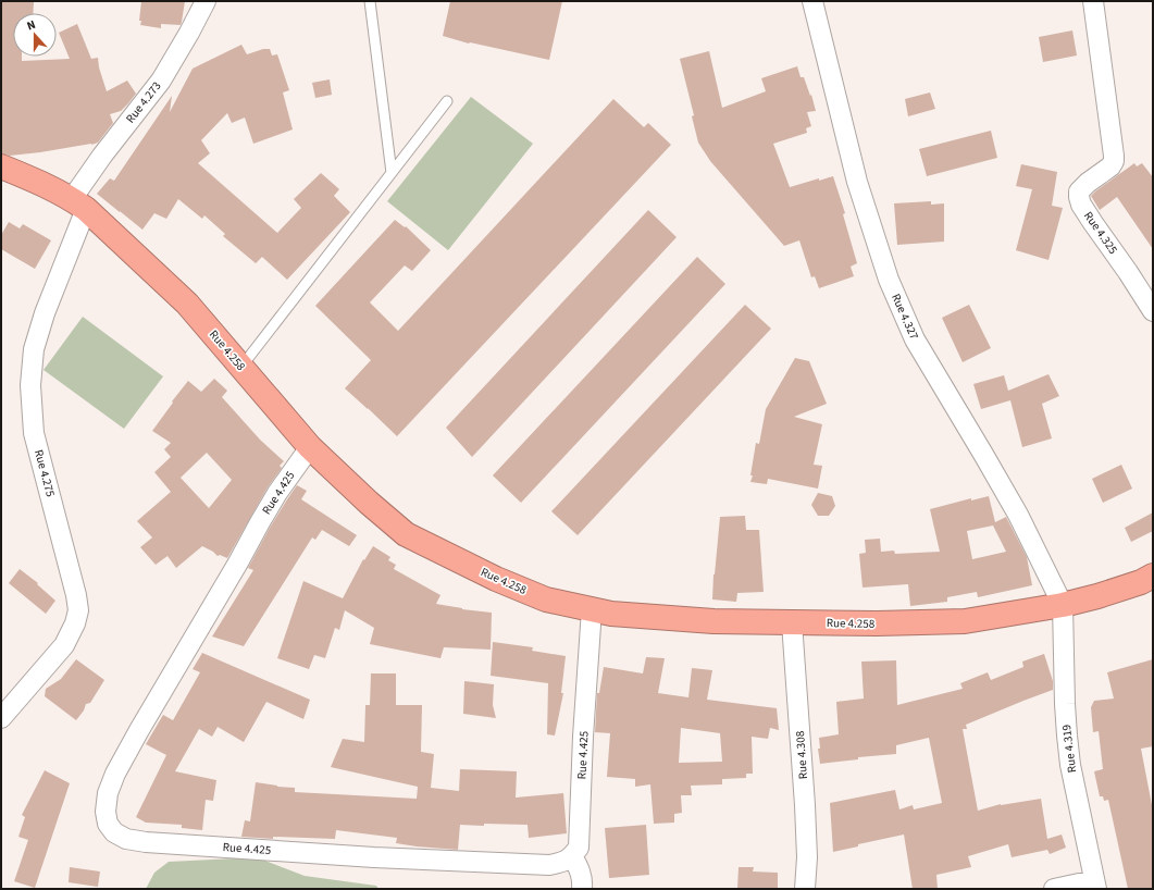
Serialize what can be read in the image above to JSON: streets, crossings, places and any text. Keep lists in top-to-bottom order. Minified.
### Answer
{"streets":{"highway":["Rue 4.258"],"street":["Rue 4.273","Rue 4.325","Rue 4.327","Rue 4.275","Rue 4.425","Rue 4.319","Rue 4.308"]},"crossings":[["Rue 4.273","Rue 4.258"],["Rue 4.273","Rue 4.275"],["Rue 4.327","Rue 4.258"],["Rue 4.327","Rue 4.319"],["Rue 4.258","Rue 4.275"],["Rue 4.258","Rue 4.425"],["Rue 4.258","Rue 4.319"],["Rue 4.258","Rue 4.308"]],"north":"top"}
